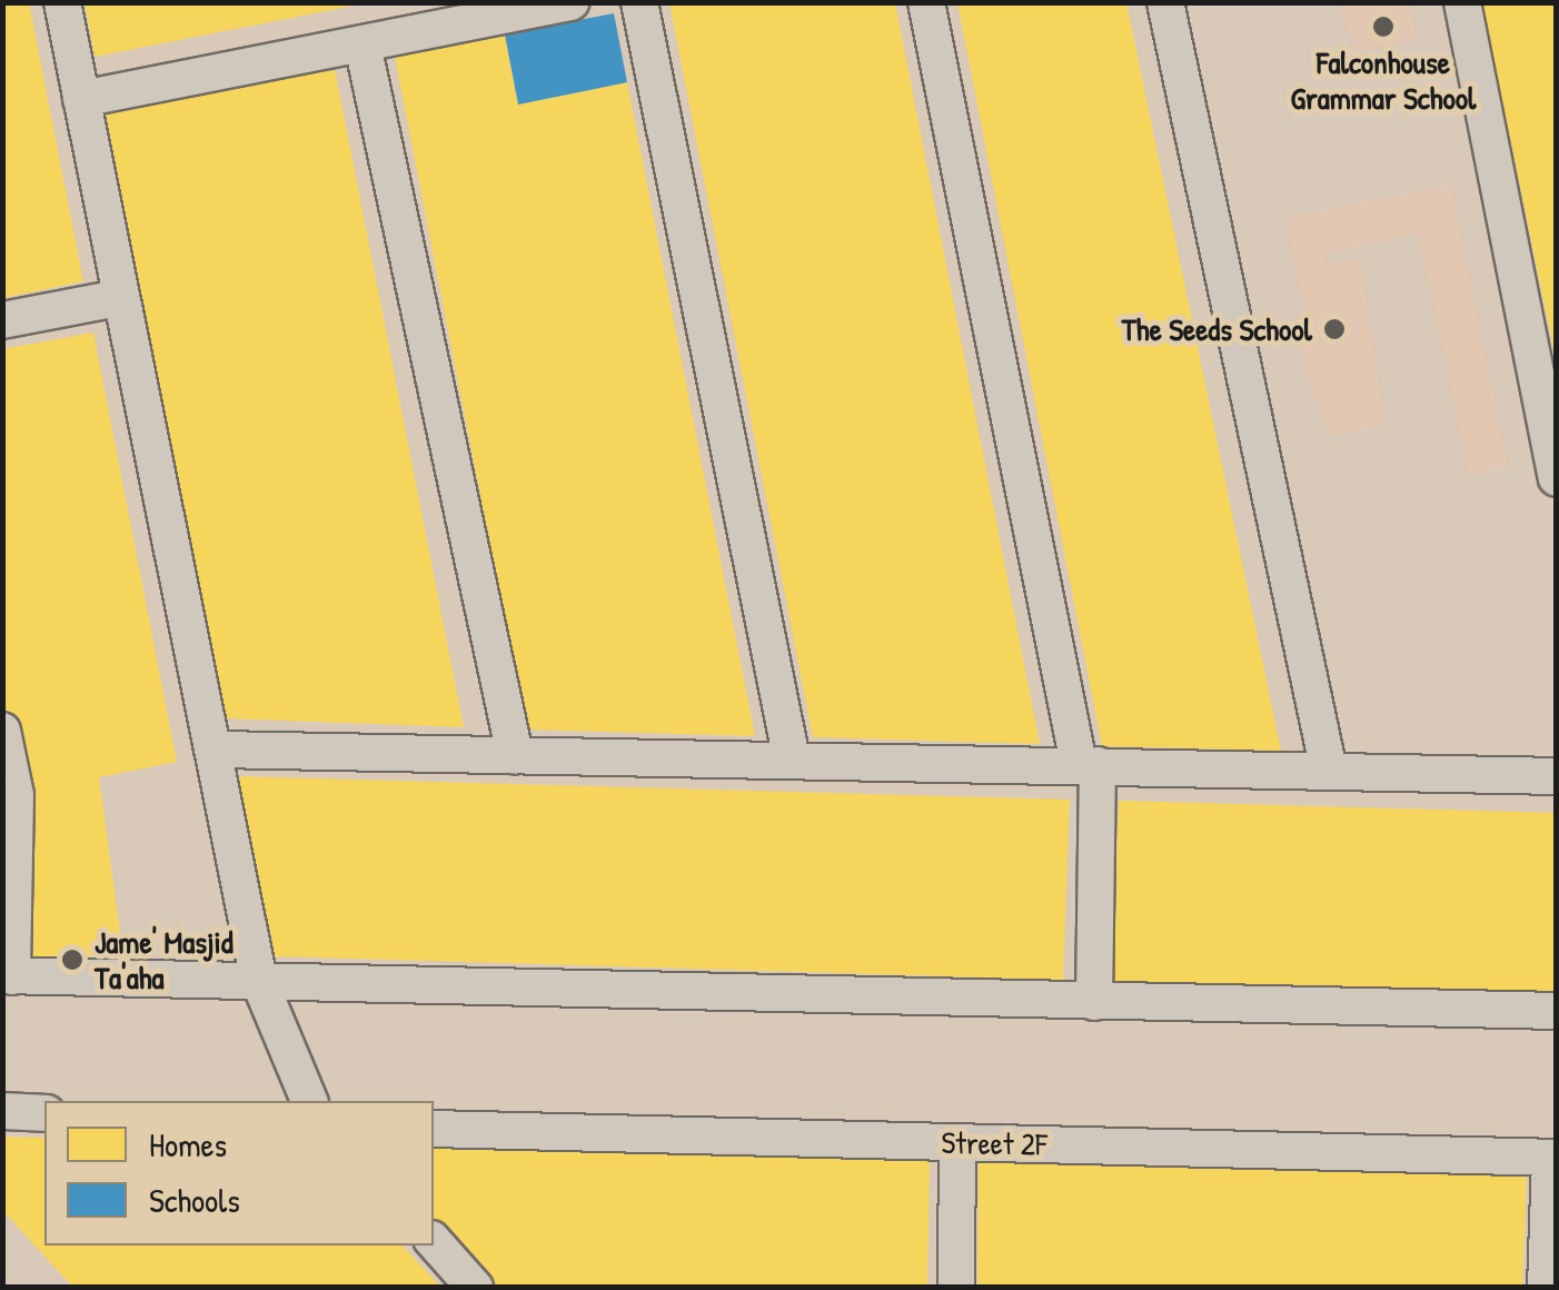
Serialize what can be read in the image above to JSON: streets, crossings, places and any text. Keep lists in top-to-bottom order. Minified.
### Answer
{"streets":{"street":["Street 2F"]},"places":["Falconhouse Grammar School","The Seeds School","Jame' Masjid Ta'aha"],"legend":["Homes","Schools"]}
